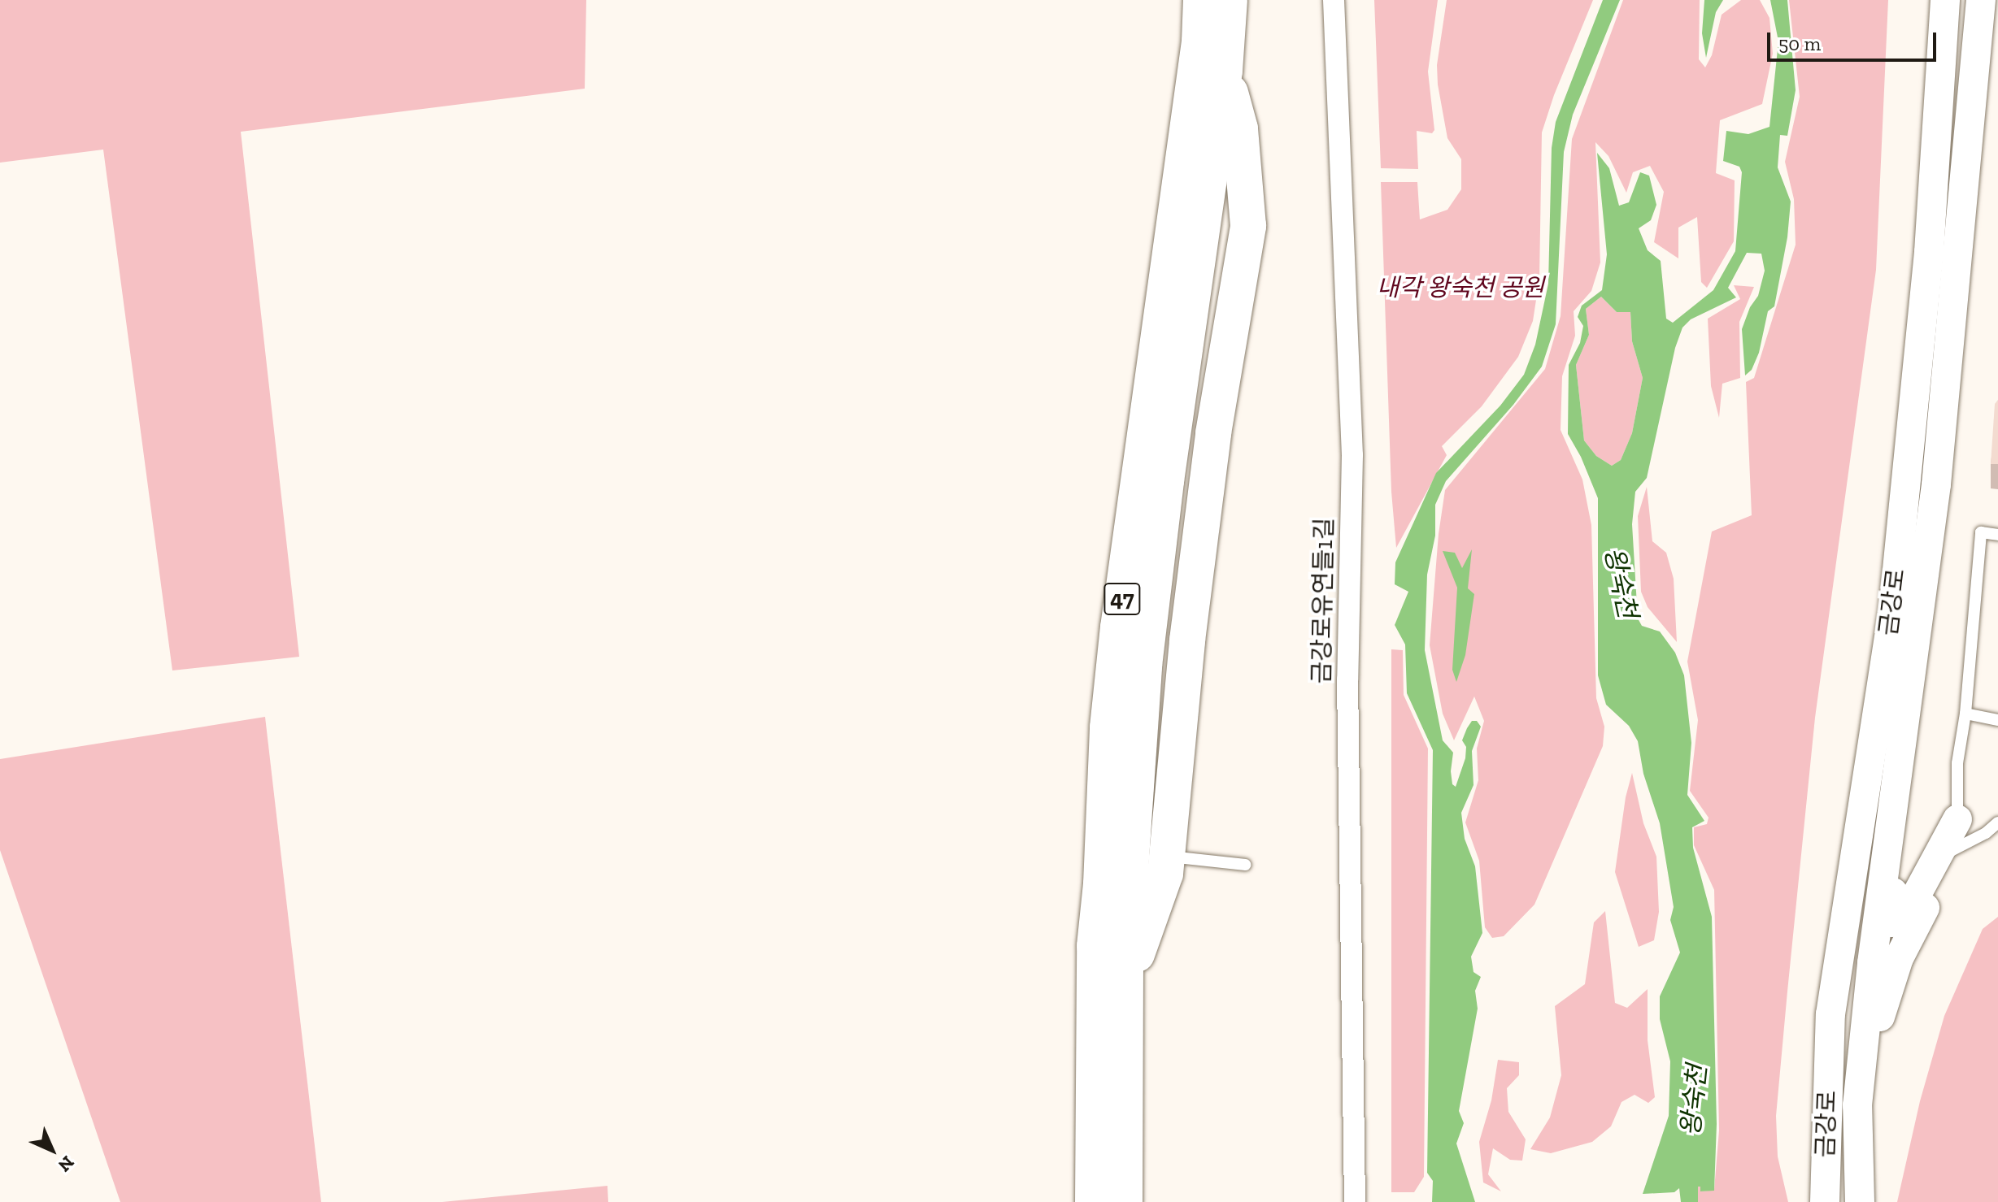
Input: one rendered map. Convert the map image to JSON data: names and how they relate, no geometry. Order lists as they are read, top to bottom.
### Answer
{
  "streets": {
    "highway": ["47"],
    "main road": ["금강로"],
    "street": ["금강로유연들1길"]
  },
  "water": ["왕숙천"],
  "parks": ["내각 왕숙천 공원"],
  "scale_bar": "50 m",
  "north": "bottom right"
}
